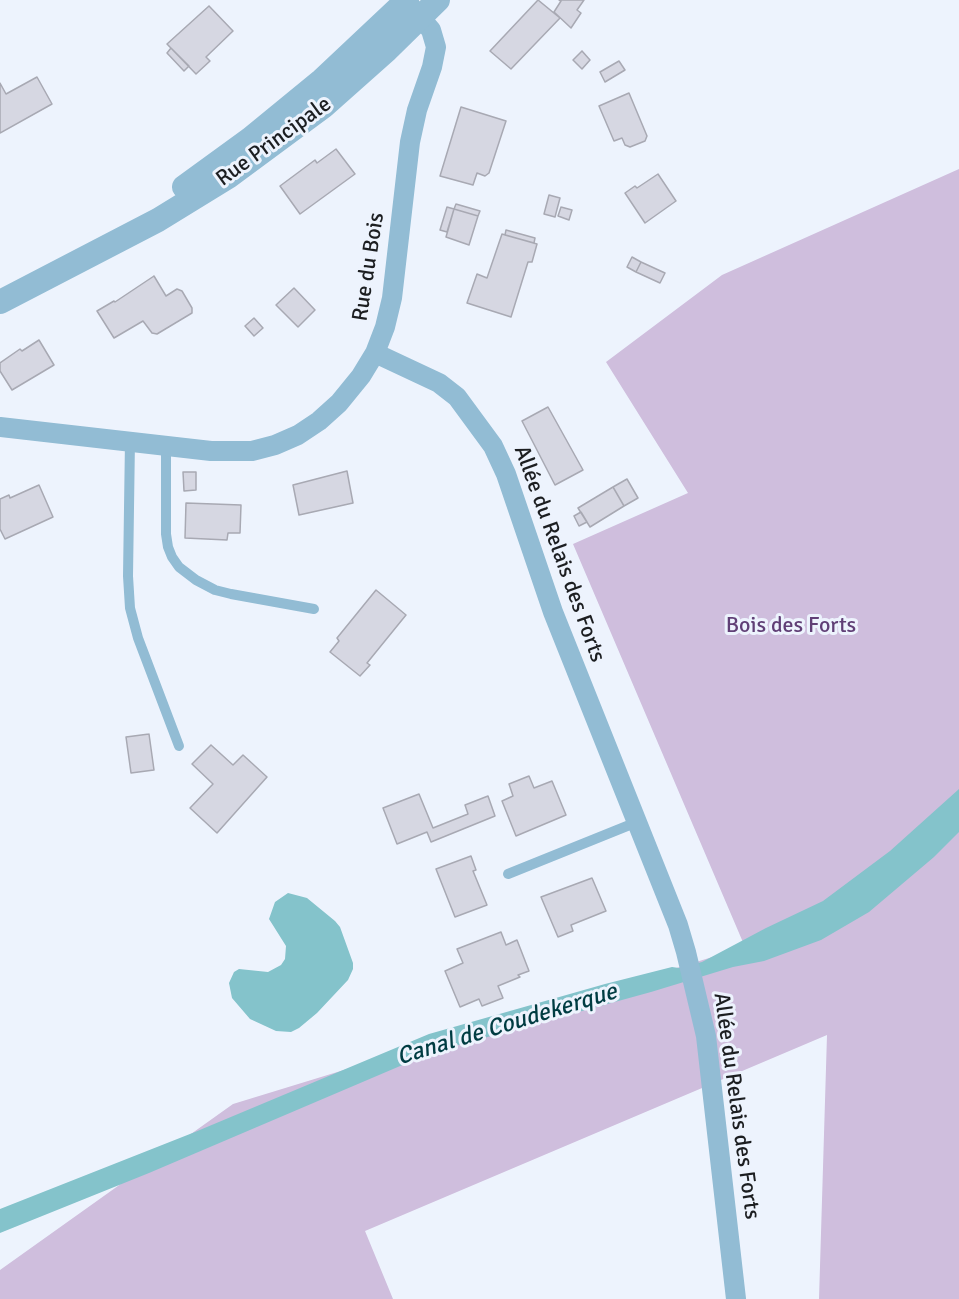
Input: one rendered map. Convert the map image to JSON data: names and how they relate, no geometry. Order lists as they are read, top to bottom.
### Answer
{
  "streets": {
    "street": ["Rue Principale", "Rue du Bois", "Allée du Relais des Forts"]
  },
  "crossings": [
    ["Rue Principale", "Rue du Bois"],
    ["Rue du Bois", "Allée du Relais des Forts"]
  ],
  "water": ["Canal de Coudekerque"],
  "parks": ["Bois des Forts"]
}
